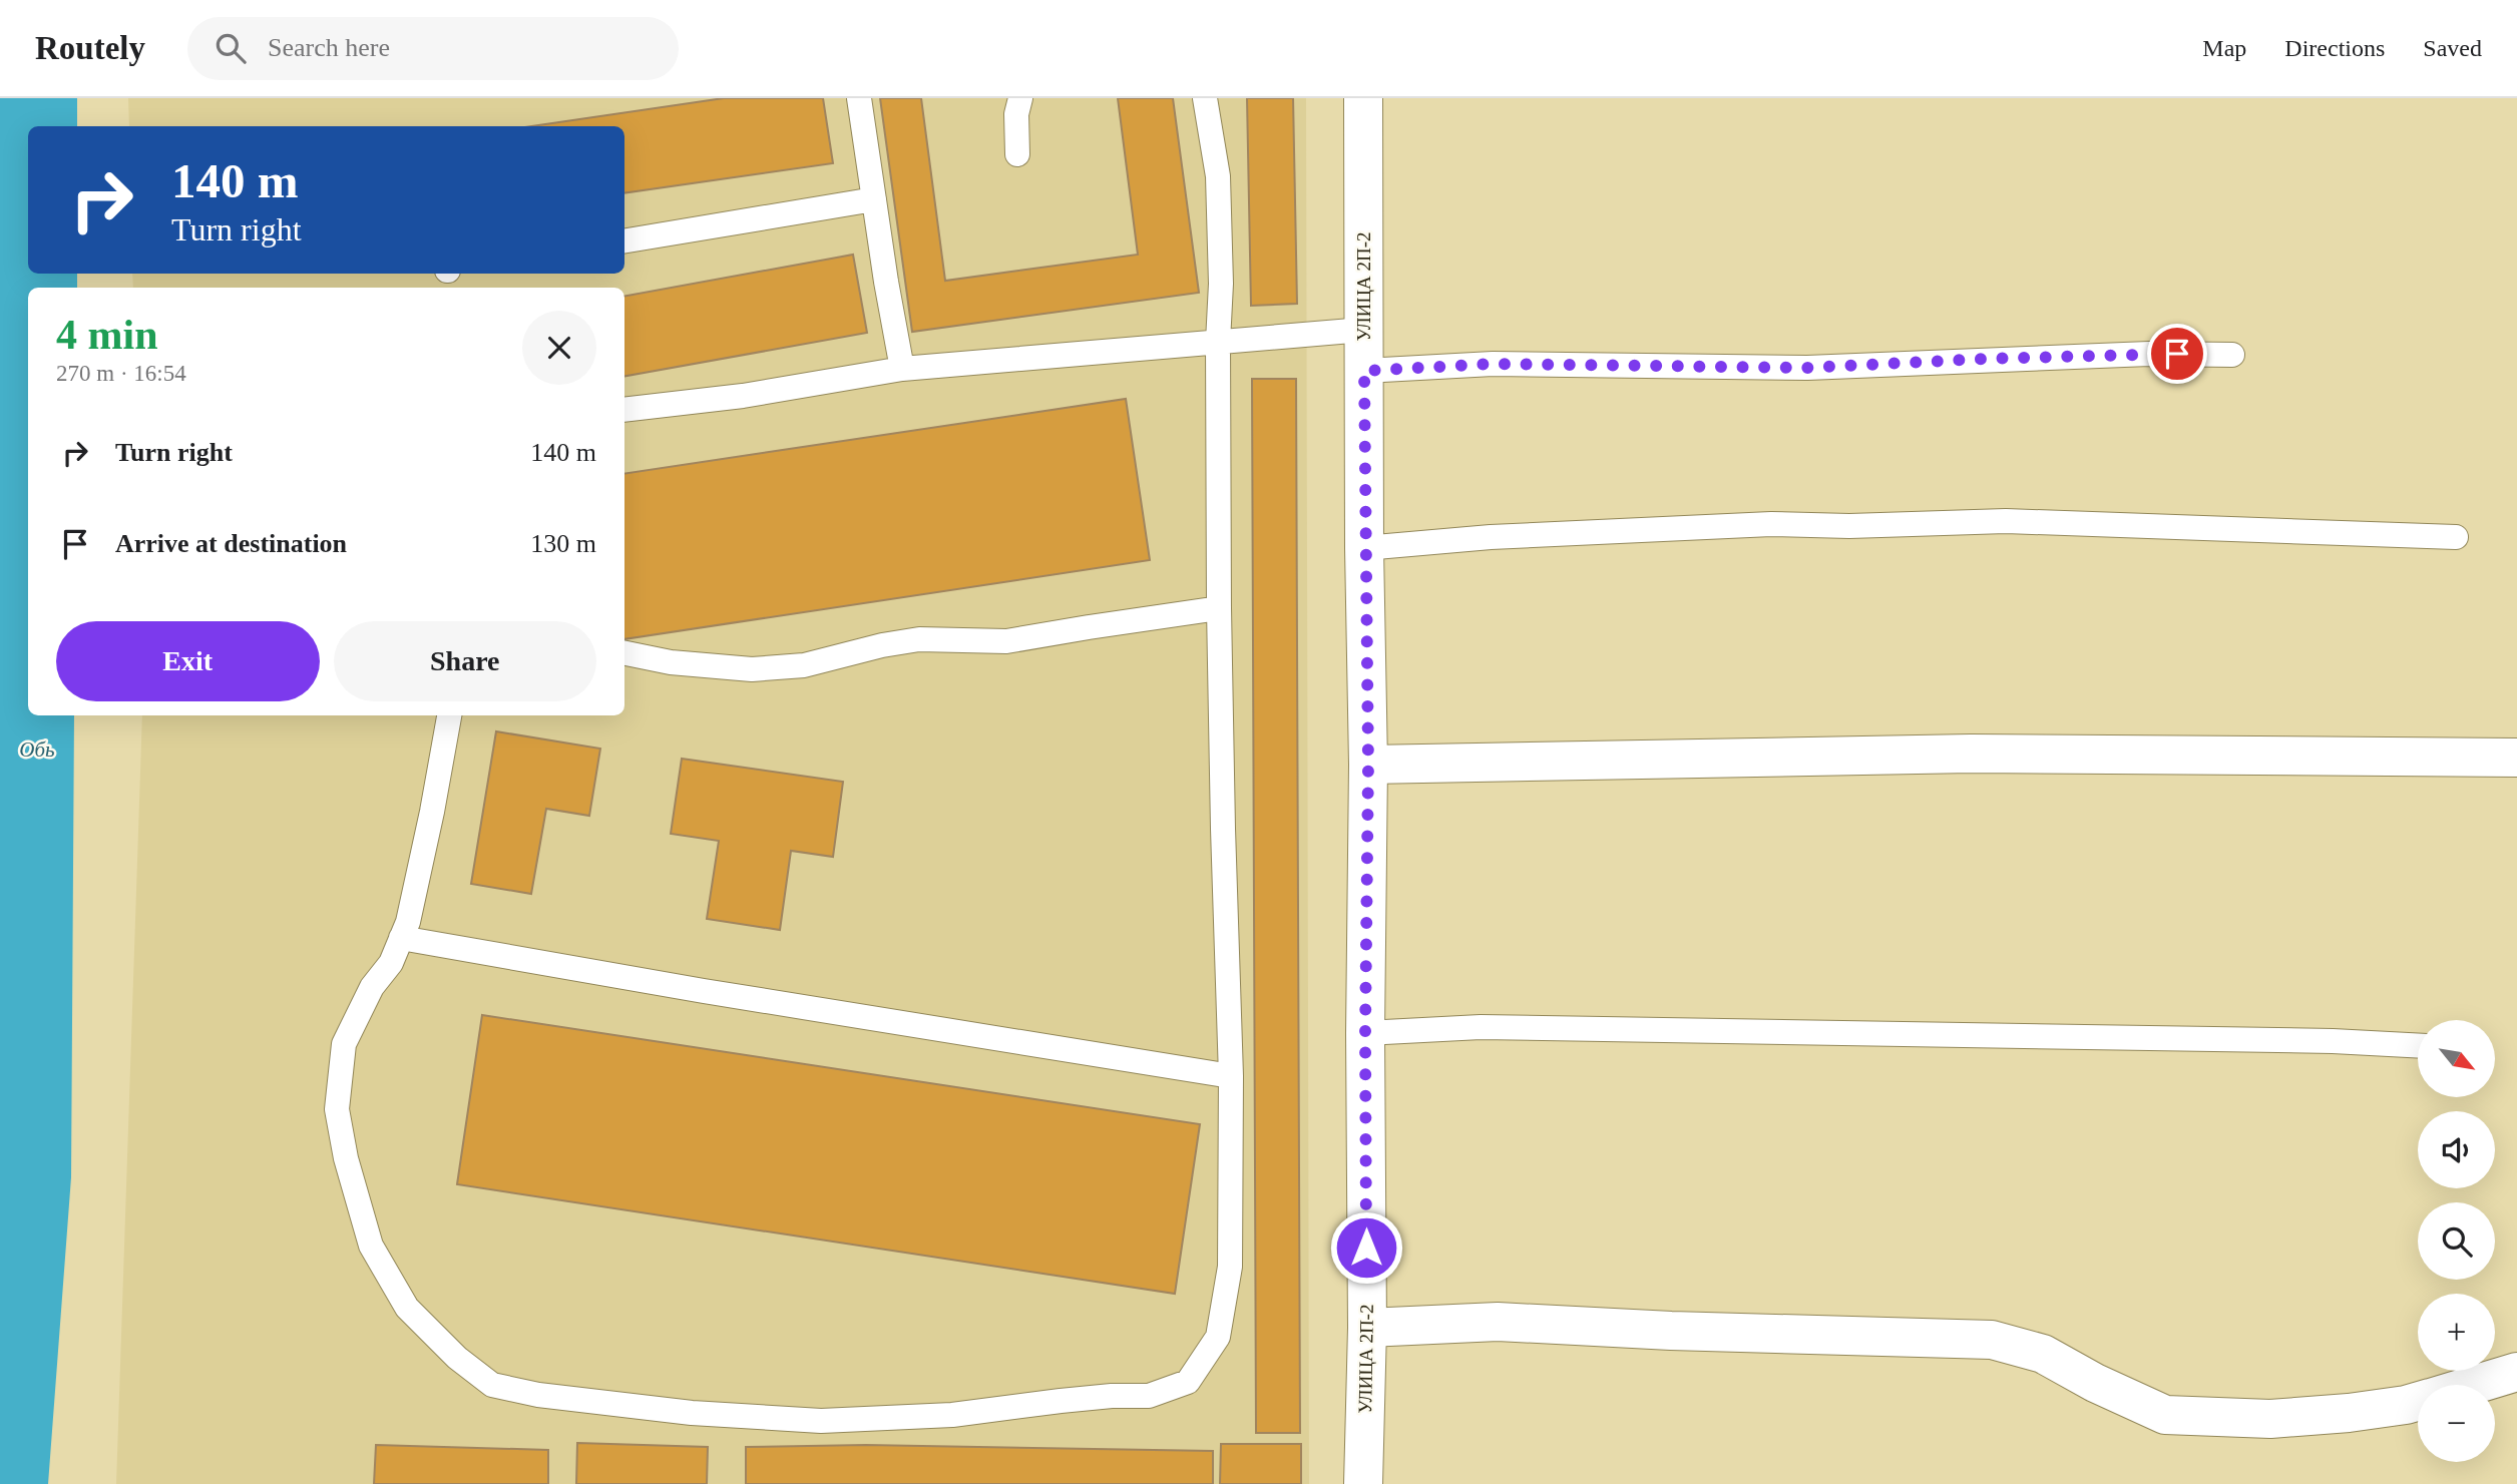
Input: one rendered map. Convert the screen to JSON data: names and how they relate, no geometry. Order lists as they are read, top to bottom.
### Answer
{
  "streets": {
    "street": ["УЛИЦА 2П-2"]
  },
  "water": ["Обь"],
  "north": "bottom right",
  "page": {
    "header": "Routely",
    "search": "Search here",
    "nav": ["Map", "Directions", "Saved"],
    "turn": ["140 m", "Turn right"],
    "heading": ["4 min", "270 m · 16:54"],
    "list": [
      {
        "name": "Turn right",
        "value": "140 m"
      },
      {
        "name": "Arrive at destination",
        "value": "130 m"
      }
    ],
    "buttons": ["Exit", "Share"],
    "map_buttons": ["+", "−"]
  }
}
